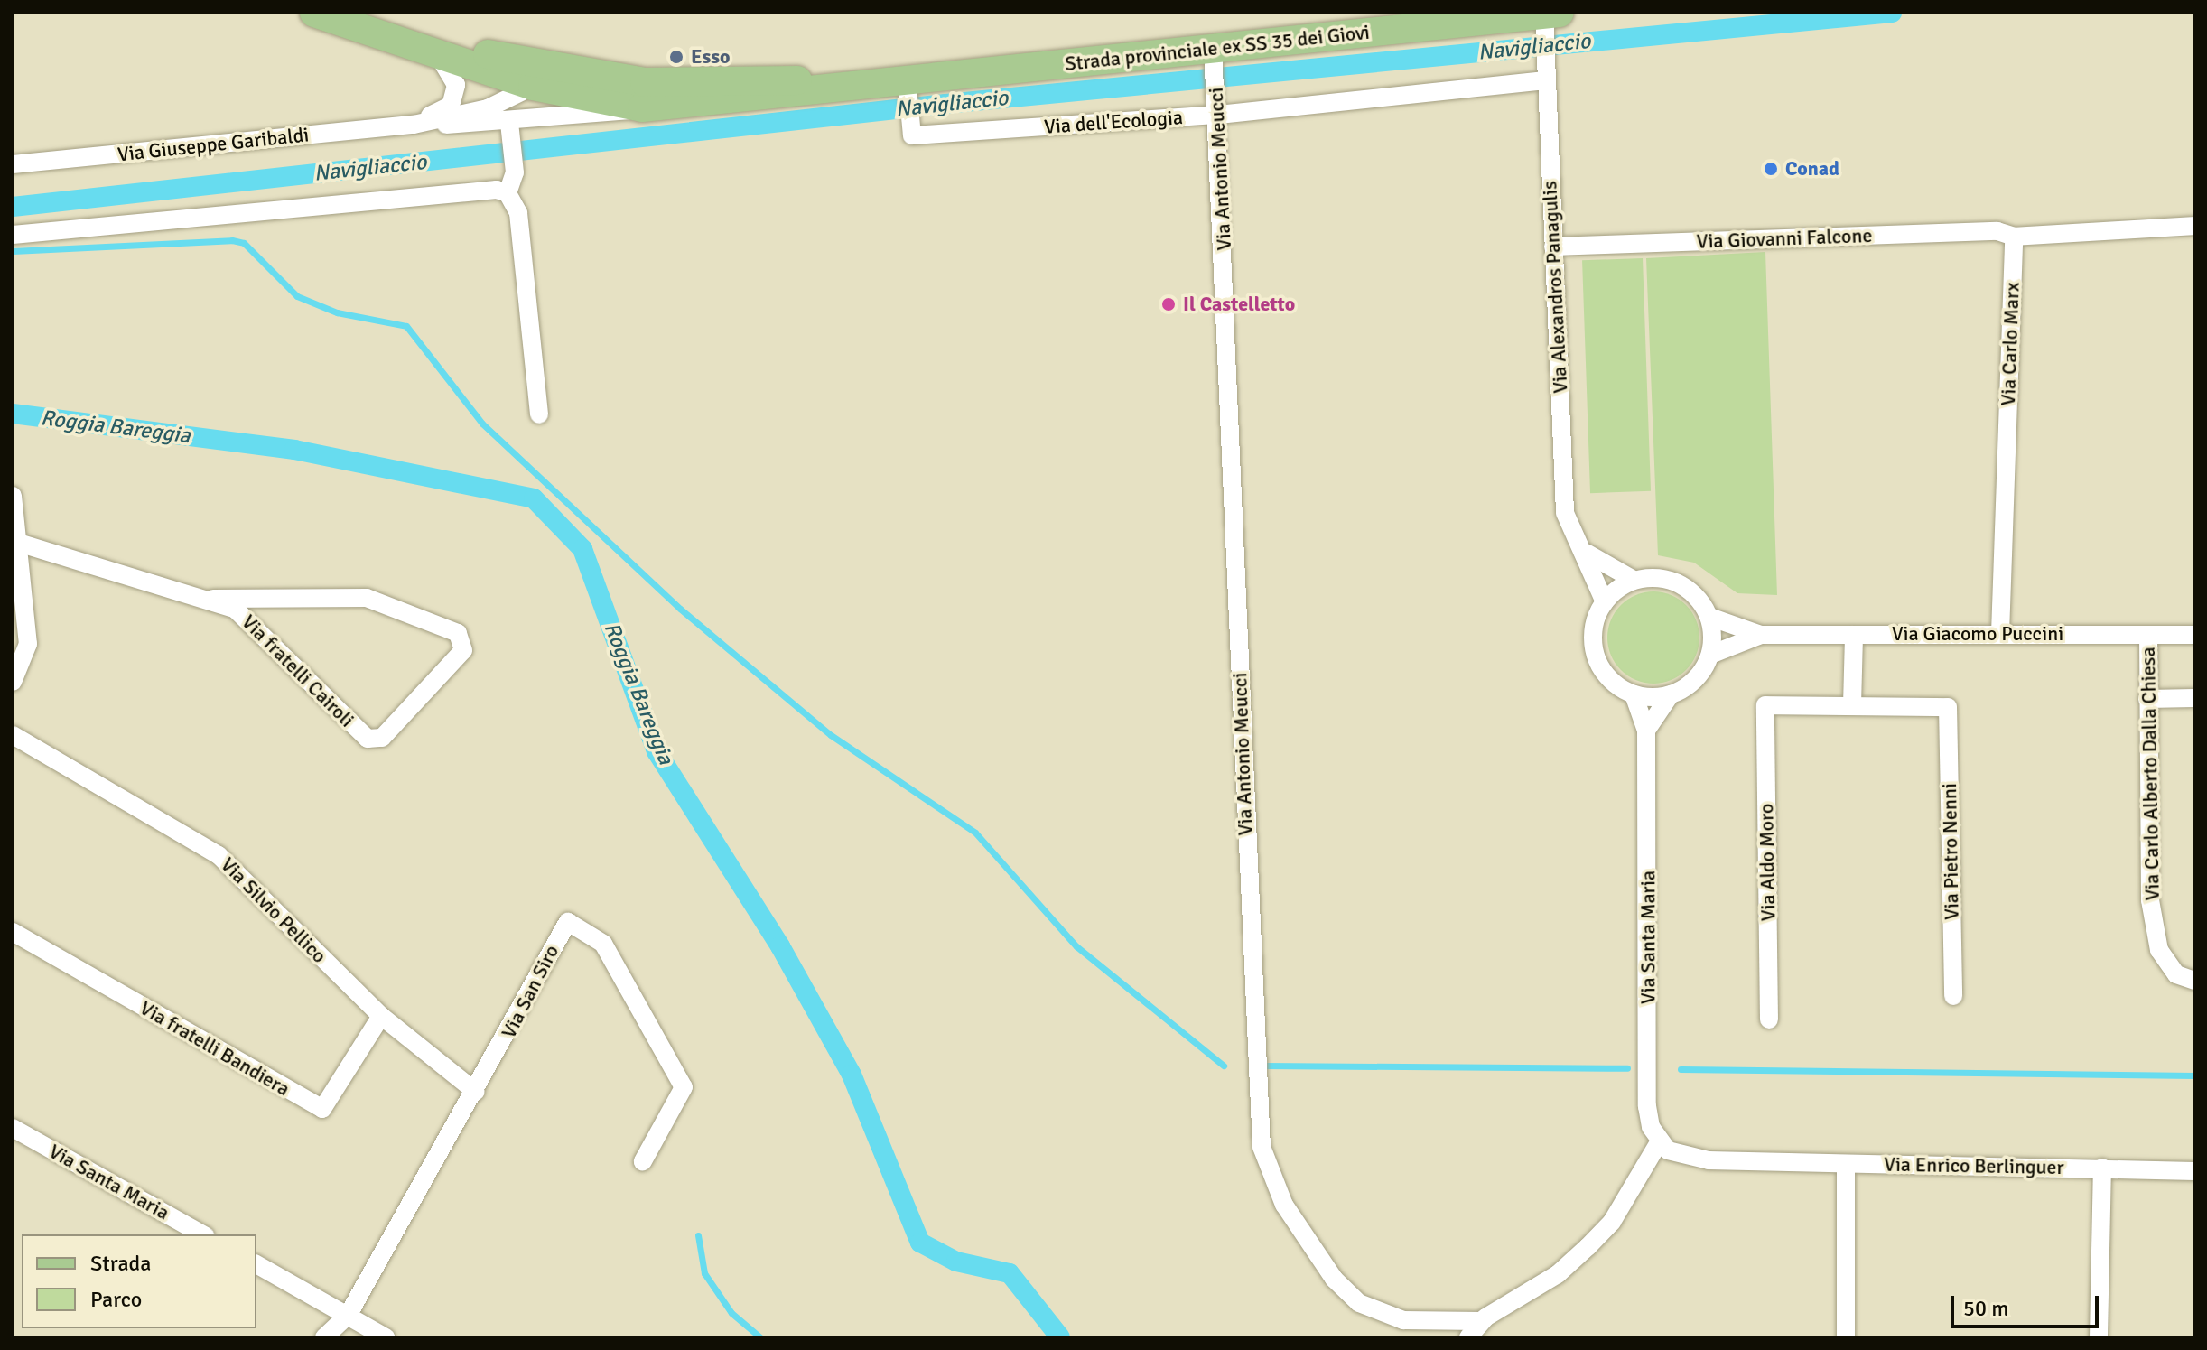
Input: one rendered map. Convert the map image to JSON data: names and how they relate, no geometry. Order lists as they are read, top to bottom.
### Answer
{
  "streets": {
    "main road": ["Strada provinciale ex SS 35 dei Giovi"],
    "street": [
      "Via dell'Ecologia",
      "Via Giuseppe Garibaldi",
      "Via Antonio Meucci",
      "Via Giovanni Falcone",
      "Via Alexandros Panagulis",
      "Via Carlo Marx",
      "Via Giacomo Puccini",
      "Via fratelli Cairoli",
      "Via Carlo Alberto Dalla Chiesa",
      "Via Pietro Nenni",
      "Via Aldo Moro",
      "Via Silvio Pellico",
      "Via Santa Maria",
      "Via San Siro",
      "Via fratelli Bandiera",
      "Via Enrico Berlinguer"
    ]
  },
  "crossings": [
    ["Strada provinciale ex SS 35 dei Giovi", "Via dell'Ecologia"],
    ["Strada provinciale ex SS 35 dei Giovi", "Via Antonio Meucci"],
    ["Strada provinciale ex SS 35 dei Giovi", "Via Alexandros Panagulis"],
    ["Via dell'Ecologia", "Via Antonio Meucci"],
    ["Via dell'Ecologia", "Via Alexandros Panagulis"],
    ["Via Giovanni Falcone", "Via Alexandros Panagulis"],
    ["Via Giovanni Falcone", "Via Carlo Marx"],
    ["Via Alexandros Panagulis", "Via Giacomo Puccini"],
    ["Via Alexandros Panagulis", "Via Santa Maria"],
    ["Via Carlo Marx", "Via Giacomo Puccini"],
    ["Via Giacomo Puccini", "Via Carlo Alberto Dalla Chiesa"],
    ["Via Giacomo Puccini", "Via Santa Maria"],
    ["Via Pietro Nenni", "Via Aldo Moro"],
    ["Via Silvio Pellico", "Via San Siro"],
    ["Via Silvio Pellico", "Via fratelli Bandiera"],
    ["Via Santa Maria", "Via Enrico Berlinguer"]
  ],
  "water": ["Navigliaccio", "Roggia Bareggia"],
  "places": ["Esso", "Conad", "Il Castelletto"],
  "legend": ["Strada", "Parco"],
  "scale_bar": "50 m"
}
